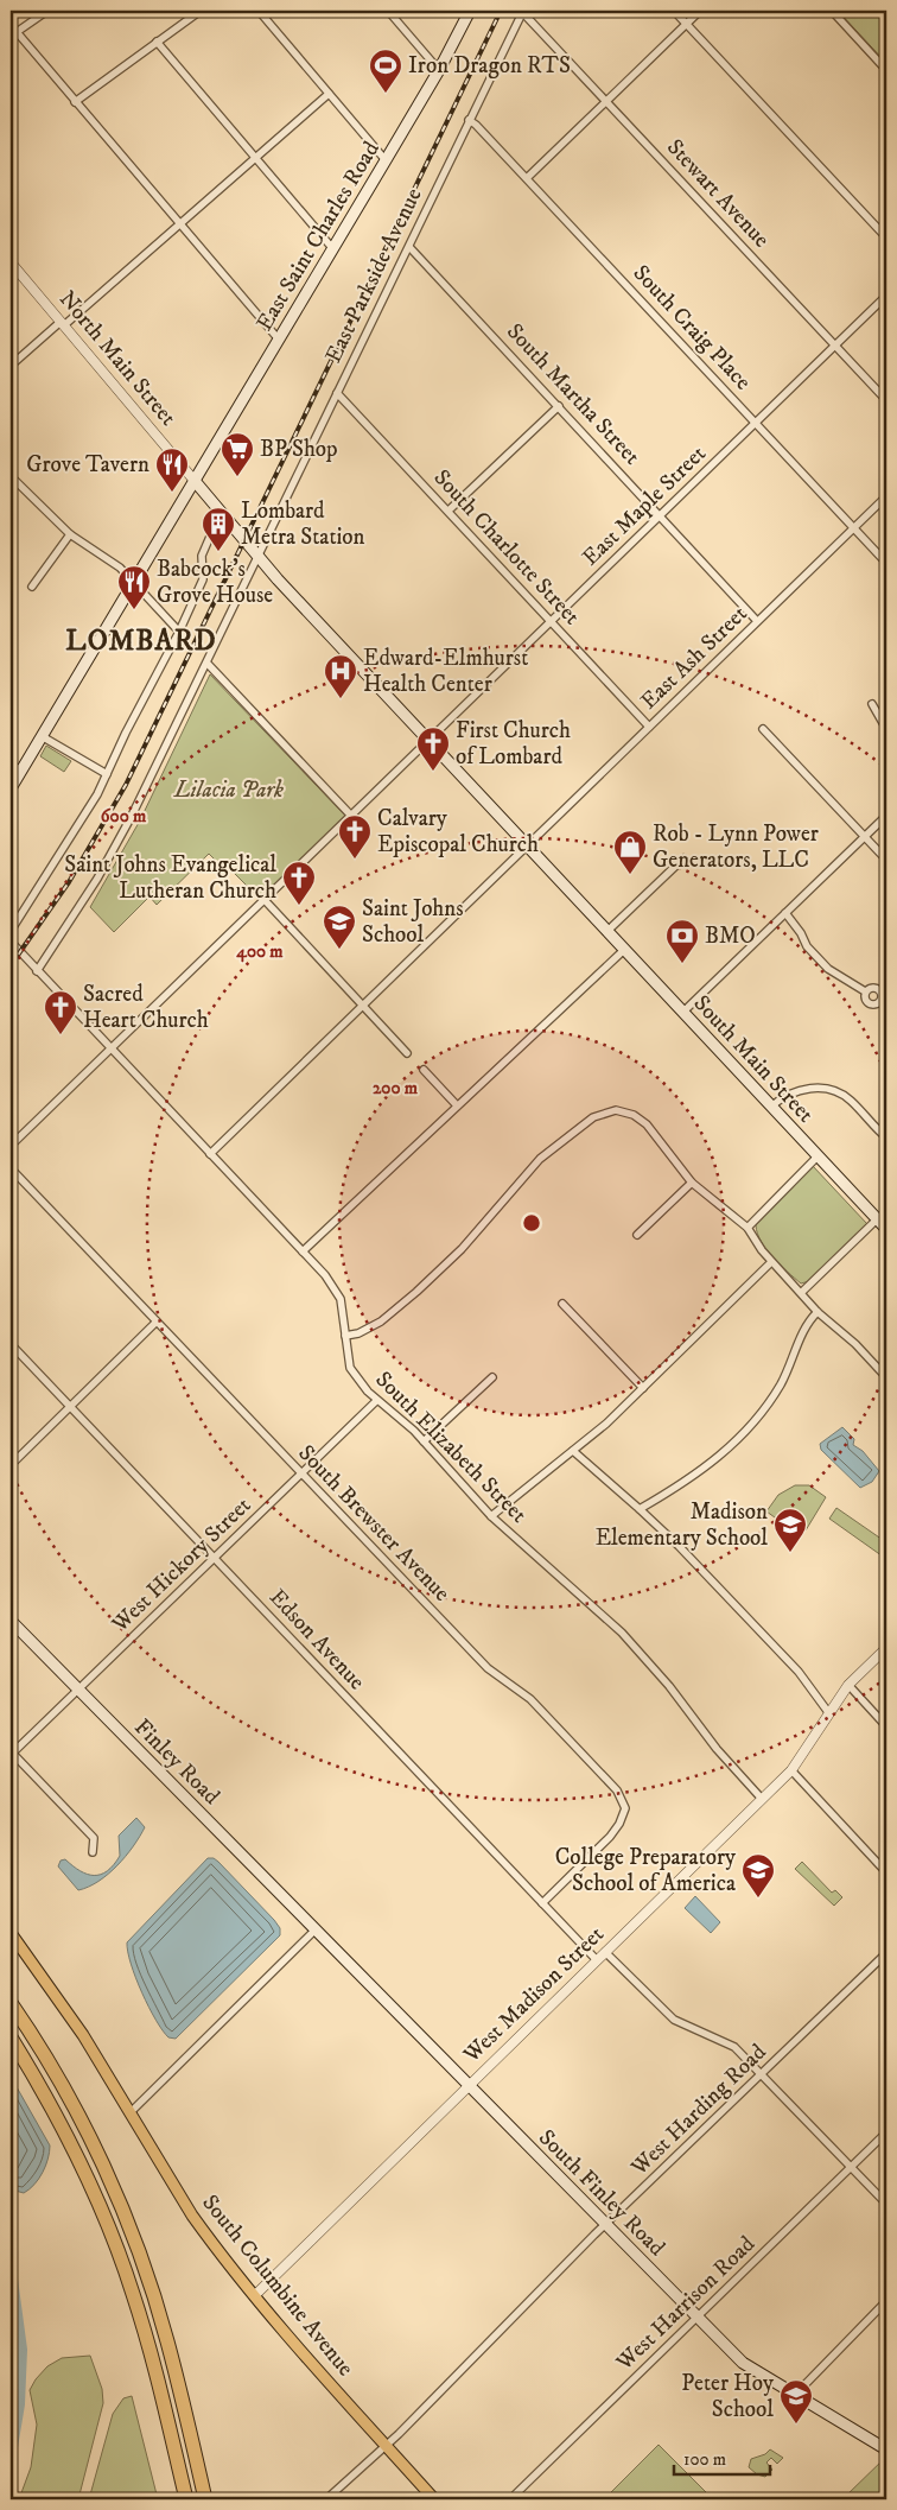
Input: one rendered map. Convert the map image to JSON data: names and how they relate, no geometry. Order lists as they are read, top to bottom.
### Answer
{
  "streets": {
    "main road": [
      "East Saint Charles Road",
      "South Main Street",
      "Finley Road",
      "South Finley Road",
      "South Columbine Avenue"
    ],
    "street": [
      "Stewart Avenue",
      "East Parkside Avenue",
      "South Craig Place",
      "North Main Street",
      "South Martha Street",
      "East Maple Street",
      "South Charlotte Street",
      "East Ash Street",
      "South Elizabeth Street",
      "South Brewster Avenue",
      "West Hickory Street",
      "Edson Avenue",
      "West Madison Street",
      "West Harding Road",
      "West Harrison Road"
    ]
  },
  "crossings": [
    ["Stewart Avenue", "East Parkside Avenue"],
    ["Stewart Avenue", "East Maple Street"],
    ["East Saint Charles Road", "North Main Street"],
    ["East Saint Charles Road", "South Main Street"],
    ["East Parkside Avenue", "South Craig Place"],
    ["East Parkside Avenue", "South Martha Street"],
    ["East Parkside Avenue", "South Charlotte Street"],
    ["East Parkside Avenue", "South Main Street"],
    ["East Parkside Avenue", "South Elizabeth Street"],
    ["South Craig Place", "East Maple Street"],
    ["South Craig Place", "East Ash Street"],
    ["North Main Street", "South Main Street"],
    ["South Martha Street", "East Maple Street"],
    ["South Martha Street", "East Ash Street"],
    ["East Maple Street", "South Charlotte Street"],
    ["East Maple Street", "South Main Street"],
    ["East Maple Street", "South Elizabeth Street"],
    ["South Charlotte Street", "East Ash Street"],
    ["East Ash Street", "South Main Street"],
    ["East Ash Street", "South Elizabeth Street"],
    ["South Elizabeth Street", "West Hickory Street"],
    ["South Elizabeth Street", "West Madison Street"],
    ["South Brewster Avenue", "West Hickory Street"],
    ["South Brewster Avenue", "Edson Avenue"],
    ["West Hickory Street", "Edson Avenue"],
    ["West Hickory Street", "Finley Road"],
    ["Edson Avenue", "West Madison Street"],
    ["Finley Road", "South Finley Road"],
    ["West Madison Street", "South Finley Road"],
    ["West Madison Street", "South Columbine Avenue"],
    ["West Harding Road", "South Finley Road"],
    ["West Harding Road", "South Columbine Avenue"],
    ["South Finley Road", "West Harrison Road"]
  ],
  "districts": ["LOMBARD"],
  "parks": ["Lilacia Park"],
  "places": {
    "sports": ["Iron Dragon RTS"],
    "supermarket": ["BP Shop"],
    "restaurant": ["Grove Tavern", "Babcock's Grove House"],
    "building": ["Lombard Metra Station"],
    "hospital": ["Edward-Elmhurst Health Center"],
    "church": [
      "First Church of Lombard",
      "Calvary Episcopal Church",
      "Saint Johns Evangelical Lutheran Church",
      "Sacred Heart Church"
    ],
    "shop": ["Rob - Lynn Power Generators, LLC"],
    "school or university": [
      "Saint Johns School",
      "Madison Elementary School",
      "College Preparatory School of America",
      "Peter Hoy School"
    ],
    "bank": ["BMO"]
  },
  "scale_bar": "100 m",
  "rings": ["600 m", "400 m", "200 m"]
}
